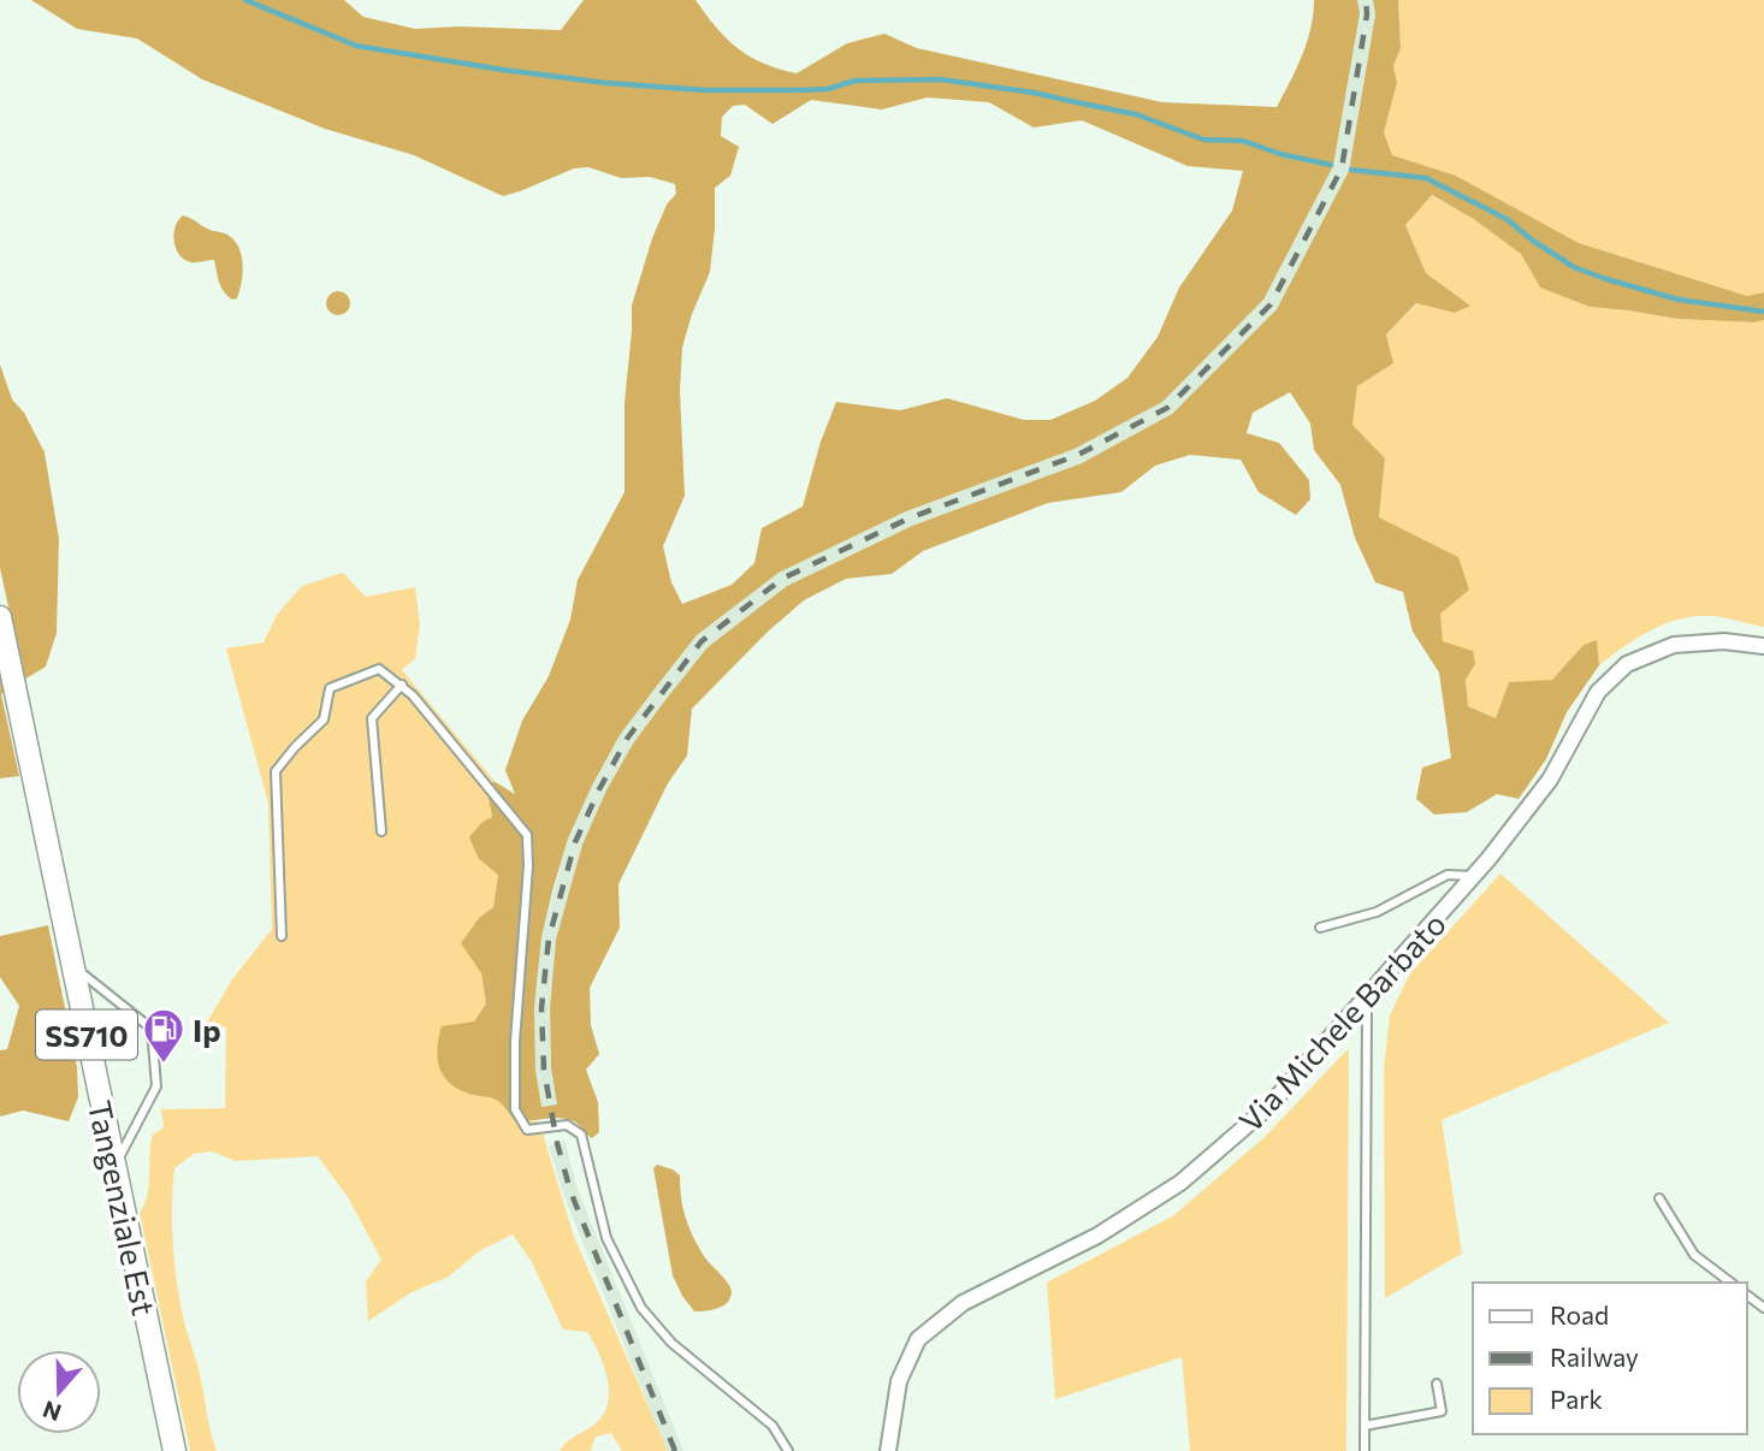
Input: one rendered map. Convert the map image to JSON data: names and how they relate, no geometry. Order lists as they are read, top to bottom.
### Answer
{
  "streets": {
    "main road": ["SS710", "Tangenziale Est"],
    "street": ["Via Michele Barbato"]
  },
  "places": {
    "fuel station": ["Ip"]
  },
  "legend": ["Road", "Railway", "Park"],
  "north": "bottom"
}
